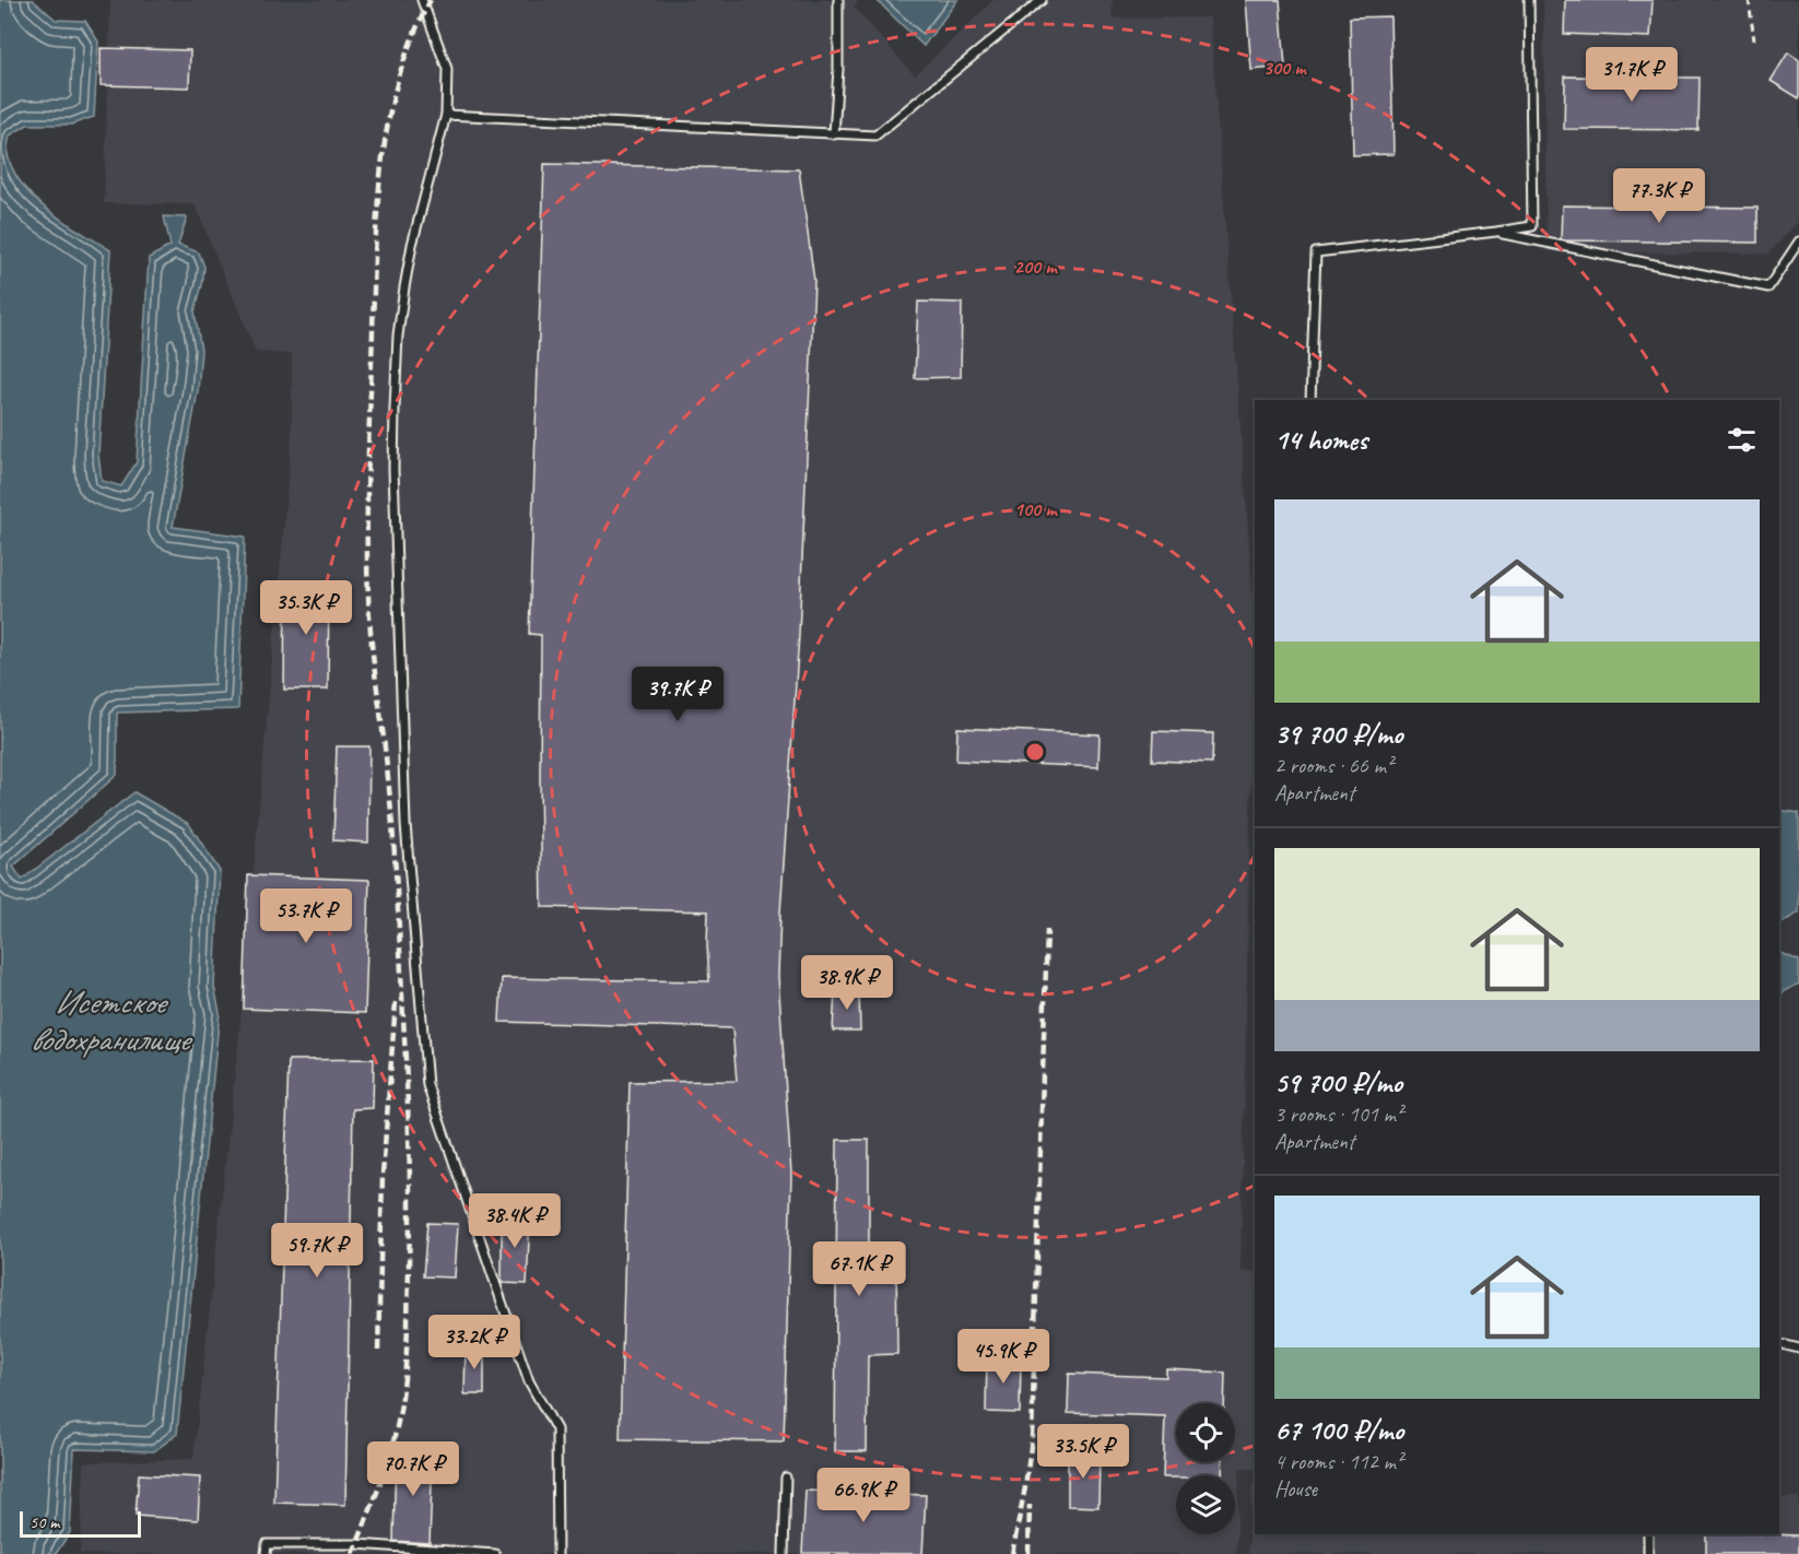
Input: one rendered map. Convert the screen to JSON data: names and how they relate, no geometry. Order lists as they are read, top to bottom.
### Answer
{
  "water": ["Исетское водохранилище"],
  "scale_bar": "50 m",
  "page": {
    "price": [
      "31.7K ₽",
      "77.3K ₽",
      "35.3K ₽",
      "39.7K ₽",
      "53.7K ₽",
      "38.9K ₽",
      "38.4K ₽",
      "59.7K ₽",
      "67.1K ₽",
      "33.2K ₽",
      "45.9K ₽",
      "33.5K ₽",
      "70.7K ₽",
      "66.9K ₽"
    ],
    "heading": "14 homes",
    "list": [
      {
        "name": "39 700 ₽/mo",
        "note": "2 rooms · 66 m² · Apartment"
      },
      {
        "name": "59 700 ₽/mo",
        "note": "3 rooms · 101 m² · Apartment"
      },
      {
        "name": "67 100 ₽/mo",
        "note": "4 rooms · 112 m² · House"
      }
    ],
    "scale": "50 m"
  },
  "rings": ["300 m", "200 m", "100 m"]
}
